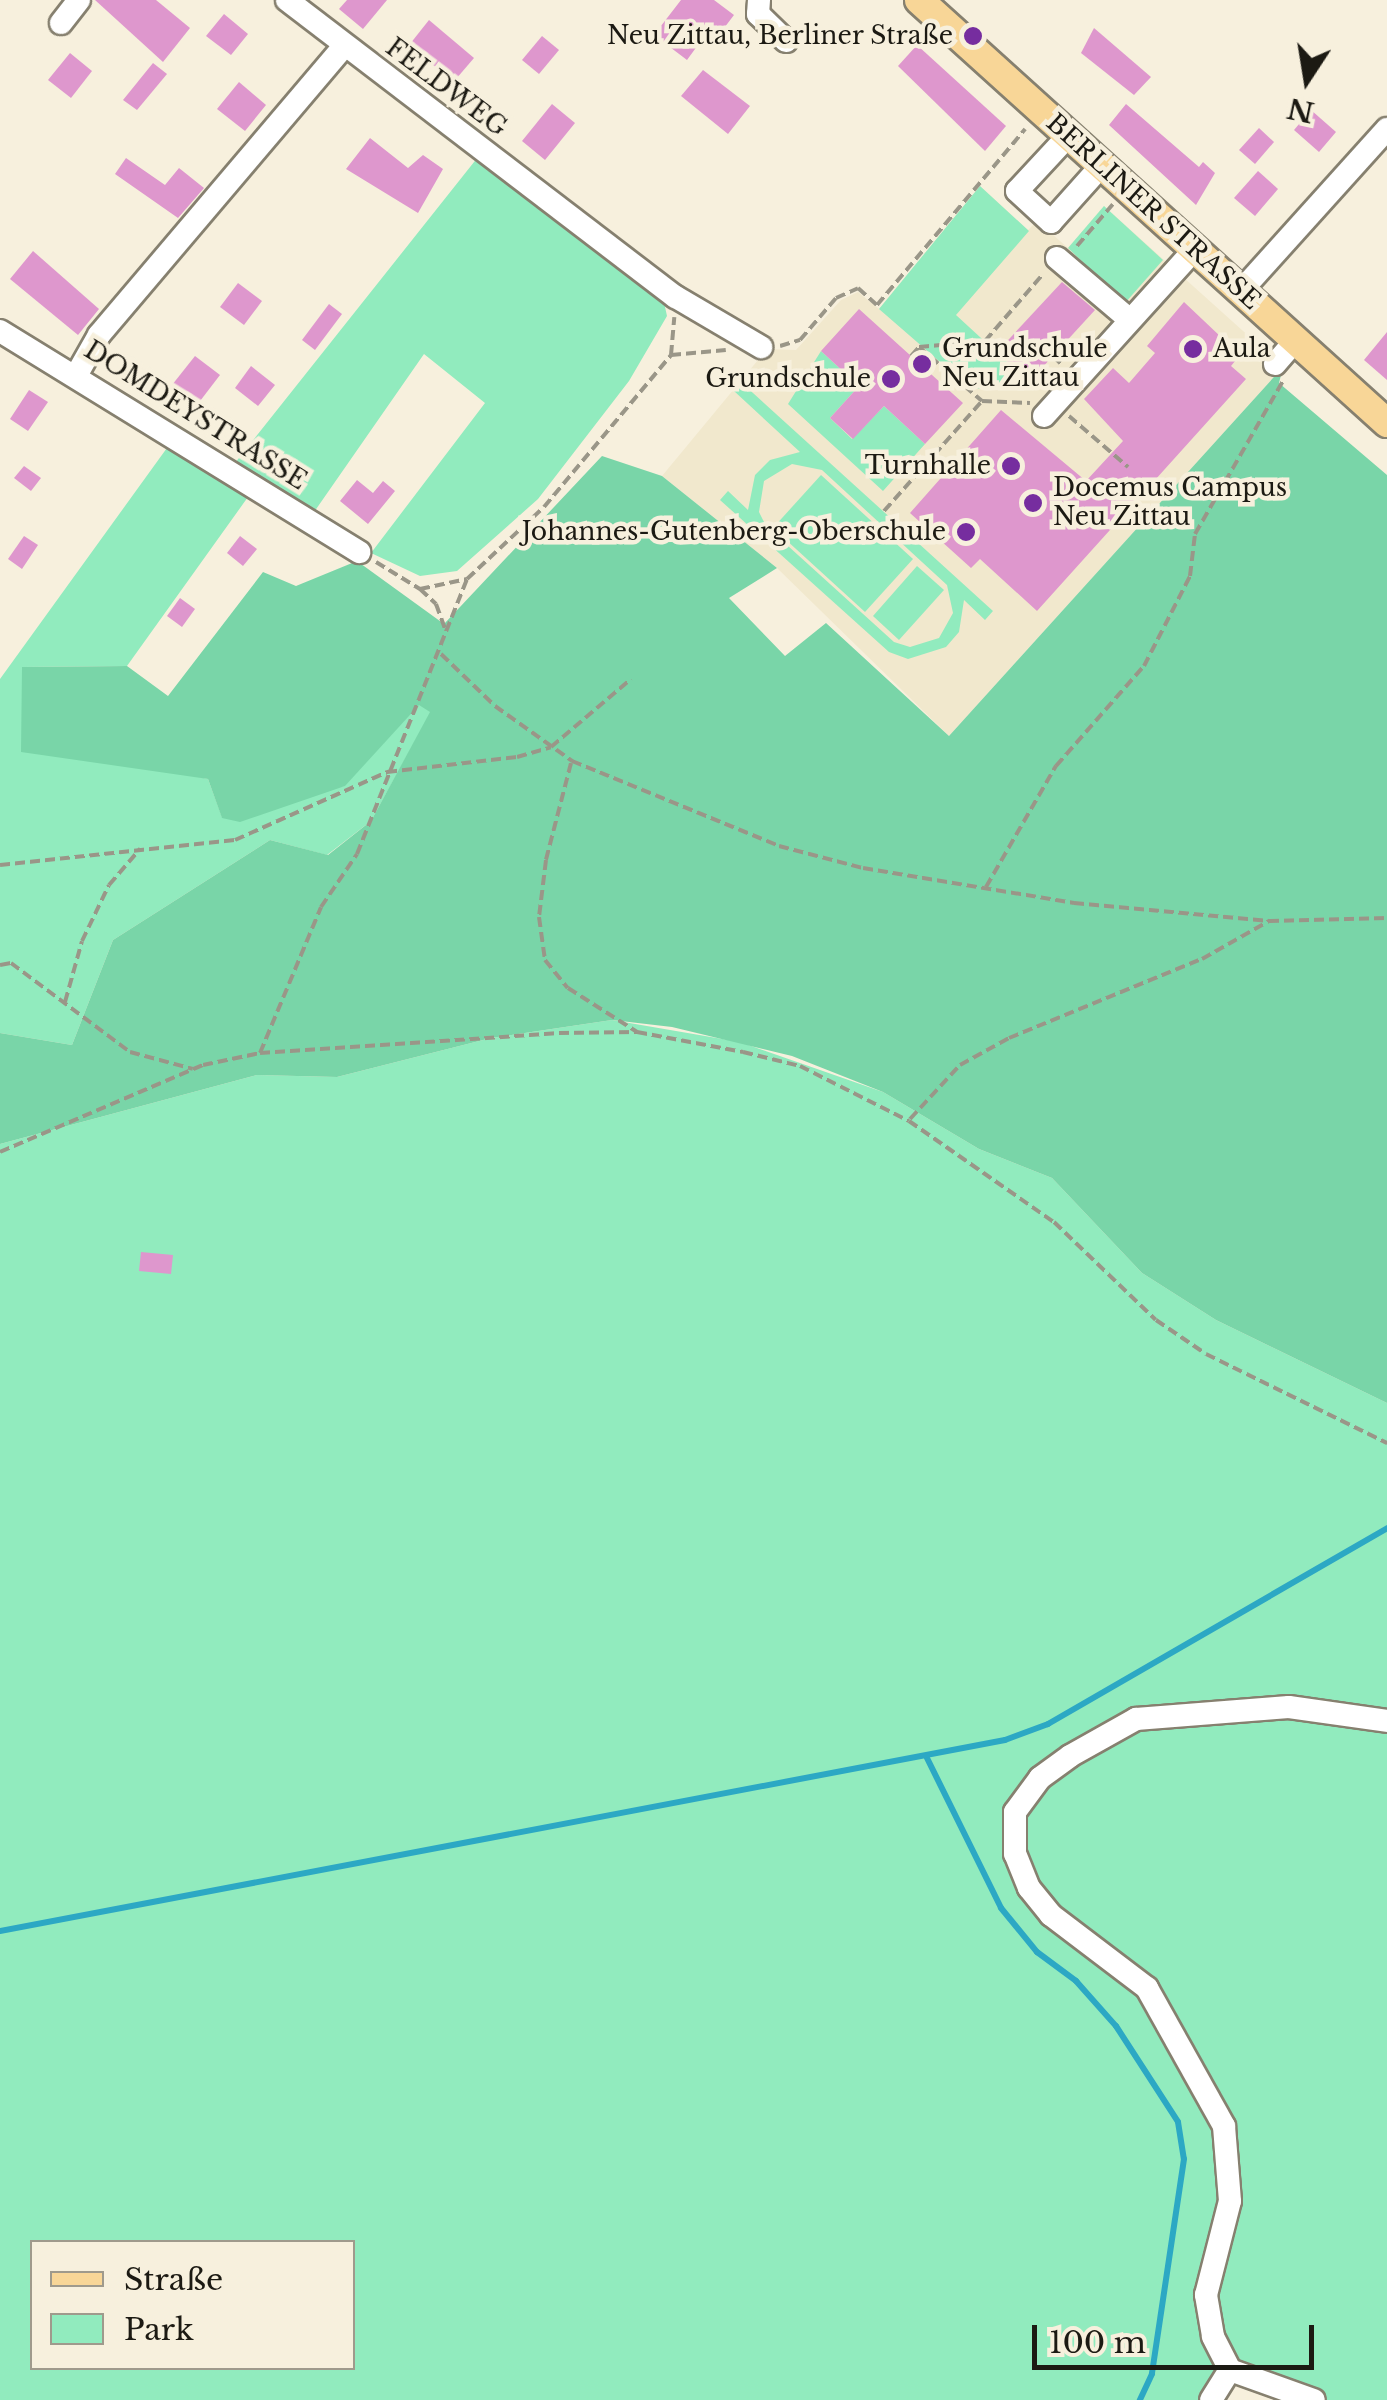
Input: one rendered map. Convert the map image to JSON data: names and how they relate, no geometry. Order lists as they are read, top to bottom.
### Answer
{
  "streets": {
    "main road": ["BERLINER STRASSE"],
    "street": ["FELDWEG", "DOMDEYSTRASSE"]
  },
  "places": [
    "Neu Zittau, Berliner Straße",
    "Aula",
    "Grundschule Neu Zittau",
    "Grundschule",
    "Turnhalle",
    "Docemus Campus Neu Zittau",
    "Johannes-Gutenberg-Oberschule"
  ],
  "legend": ["Straße", "Park"],
  "scale_bar": "100 m",
  "north": "bottom"
}
